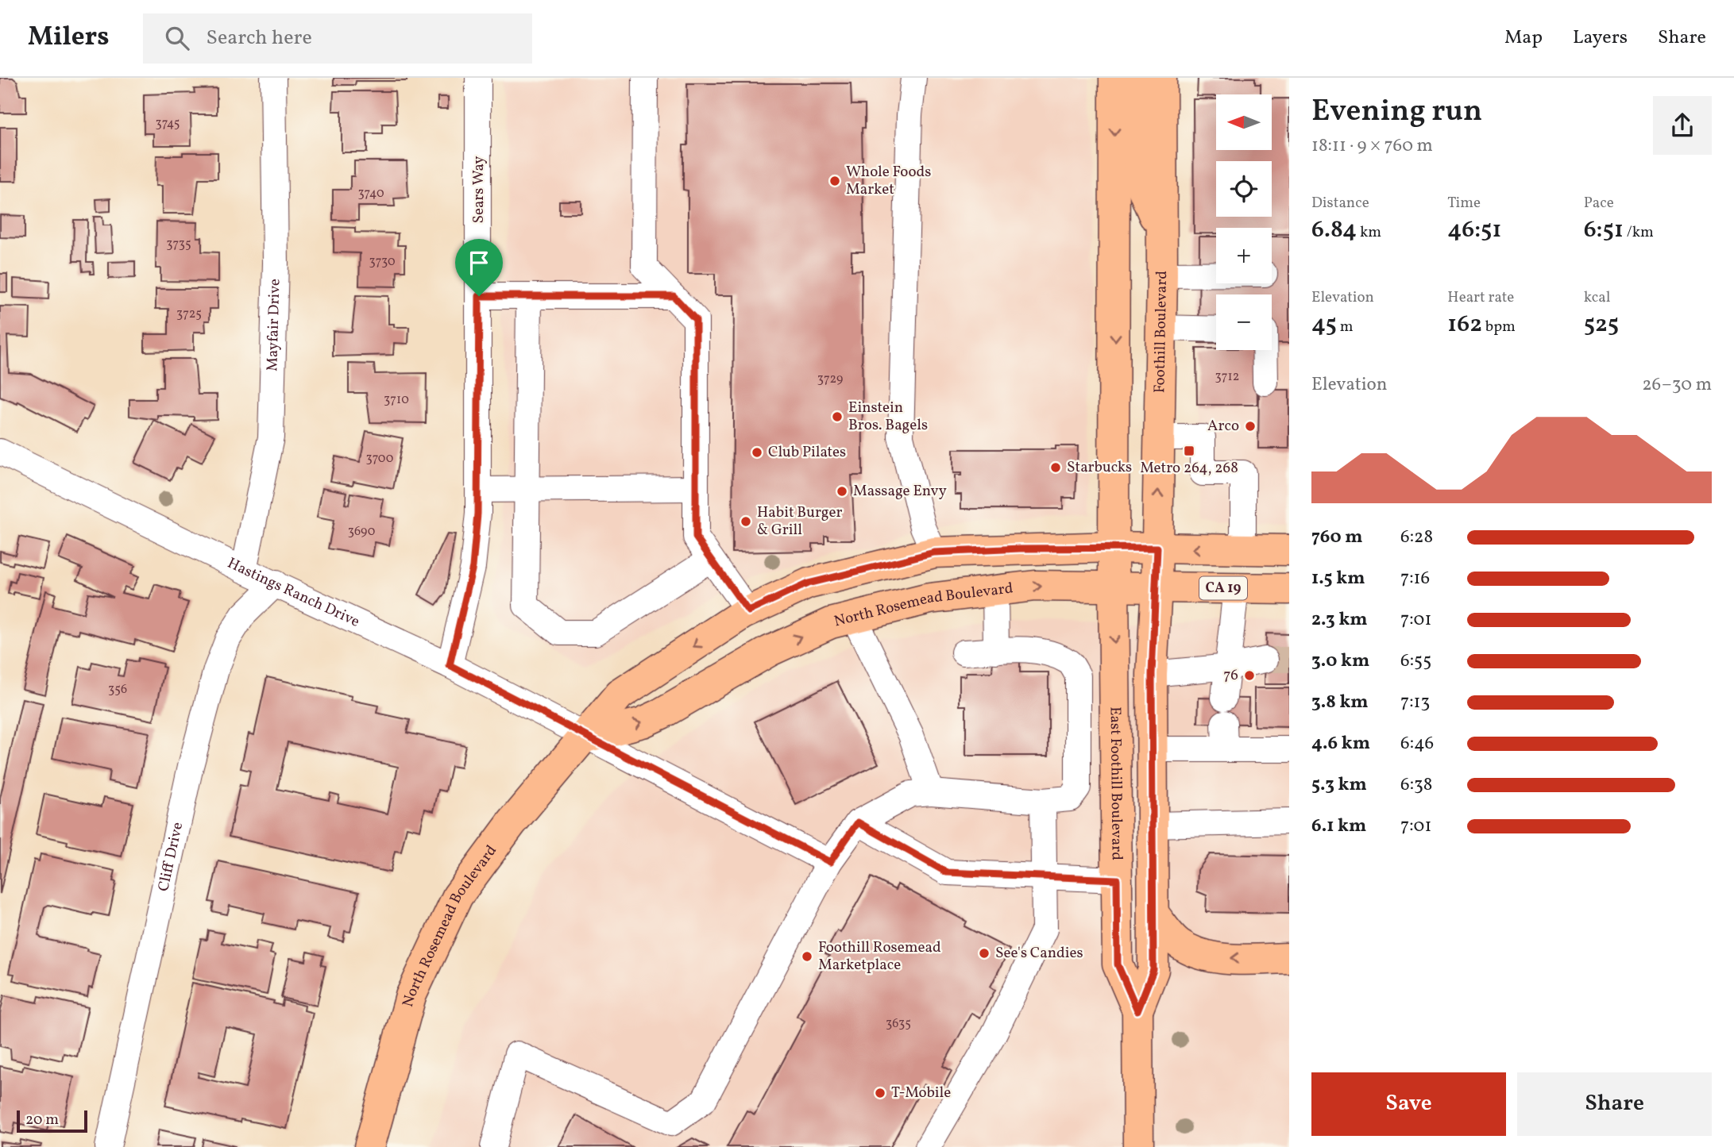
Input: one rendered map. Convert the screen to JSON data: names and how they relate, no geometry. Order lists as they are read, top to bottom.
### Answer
{
  "streets": {
    "main road": [
      "Foothill Boulevard",
      "CA 19",
      "North Rosemead Boulevard",
      "East Foothill Boulevard"
    ],
    "street": [
      "Sears Way",
      "Mayfair Drive",
      "Hastings Ranch Drive",
      "Cliff Drive"
    ]
  },
  "crossings": [
    ["Sears Way", "Hastings Ranch Drive"],
    ["Mayfair Drive", "Hastings Ranch Drive"],
    ["Foothill Boulevard", "North Rosemead Boulevard"],
    ["Foothill Boulevard", "East Foothill Boulevard"],
    ["Hastings Ranch Drive", "North Rosemead Boulevard"],
    ["Hastings Ranch Drive", "Cliff Drive"],
    ["North Rosemead Boulevard", "East Foothill Boulevard"]
  ],
  "places": {
    "other": [
      "Whole Foods Market",
      "Einstein Bros. Bagels",
      "Arco",
      "Club Pilates",
      "Starbucks",
      "Massage Envy",
      "Habit Burger & Grill",
      "76",
      "See's Candies",
      "Foothill Rosemead Marketplace",
      "T-Mobile"
    ],
    "transit": ["Metro 264, 268"]
  },
  "house_numbers": [
    "3745",
    "3740",
    "3735",
    "3730",
    "3725",
    "3712",
    "3729",
    "3710",
    "3700",
    "3690",
    "356",
    "3635"
  ],
  "scale_bar": "20 m",
  "north": "left",
  "page": {
    "header": "Milers",
    "search": "Search here",
    "nav": ["Map", "Layers", "Share"],
    "heading": ["Evening run", "18:11 · 9 × 760 m"],
    "map_buttons": ["+", "−"],
    "stats": [
      ["Distance", "6.84 km"],
      ["Time", "46:51"],
      ["Pace", "6:51 /km"],
      ["Elevation", "45 m"],
      ["Heart rate", "162 bpm"],
      ["kcal", "525"]
    ],
    "chart": ["Elevation", "26–30 m"],
    "list": [
      {
        "name": "760 m",
        "note": "6:28"
      },
      {
        "name": "1.5 km",
        "note": "7:16"
      },
      {
        "name": "2.3 km",
        "note": "7:01"
      },
      {
        "name": "3.0 km",
        "note": "6:55"
      },
      {
        "name": "3.8 km",
        "note": "7:13"
      },
      {
        "name": "4.6 km",
        "note": "6:46"
      },
      {
        "name": "5.3 km",
        "note": "6:38"
      },
      {
        "name": "6.1 km",
        "note": "7:01"
      }
    ],
    "buttons": ["Save", "Share"],
    "scale": "20 m"
  }
}
